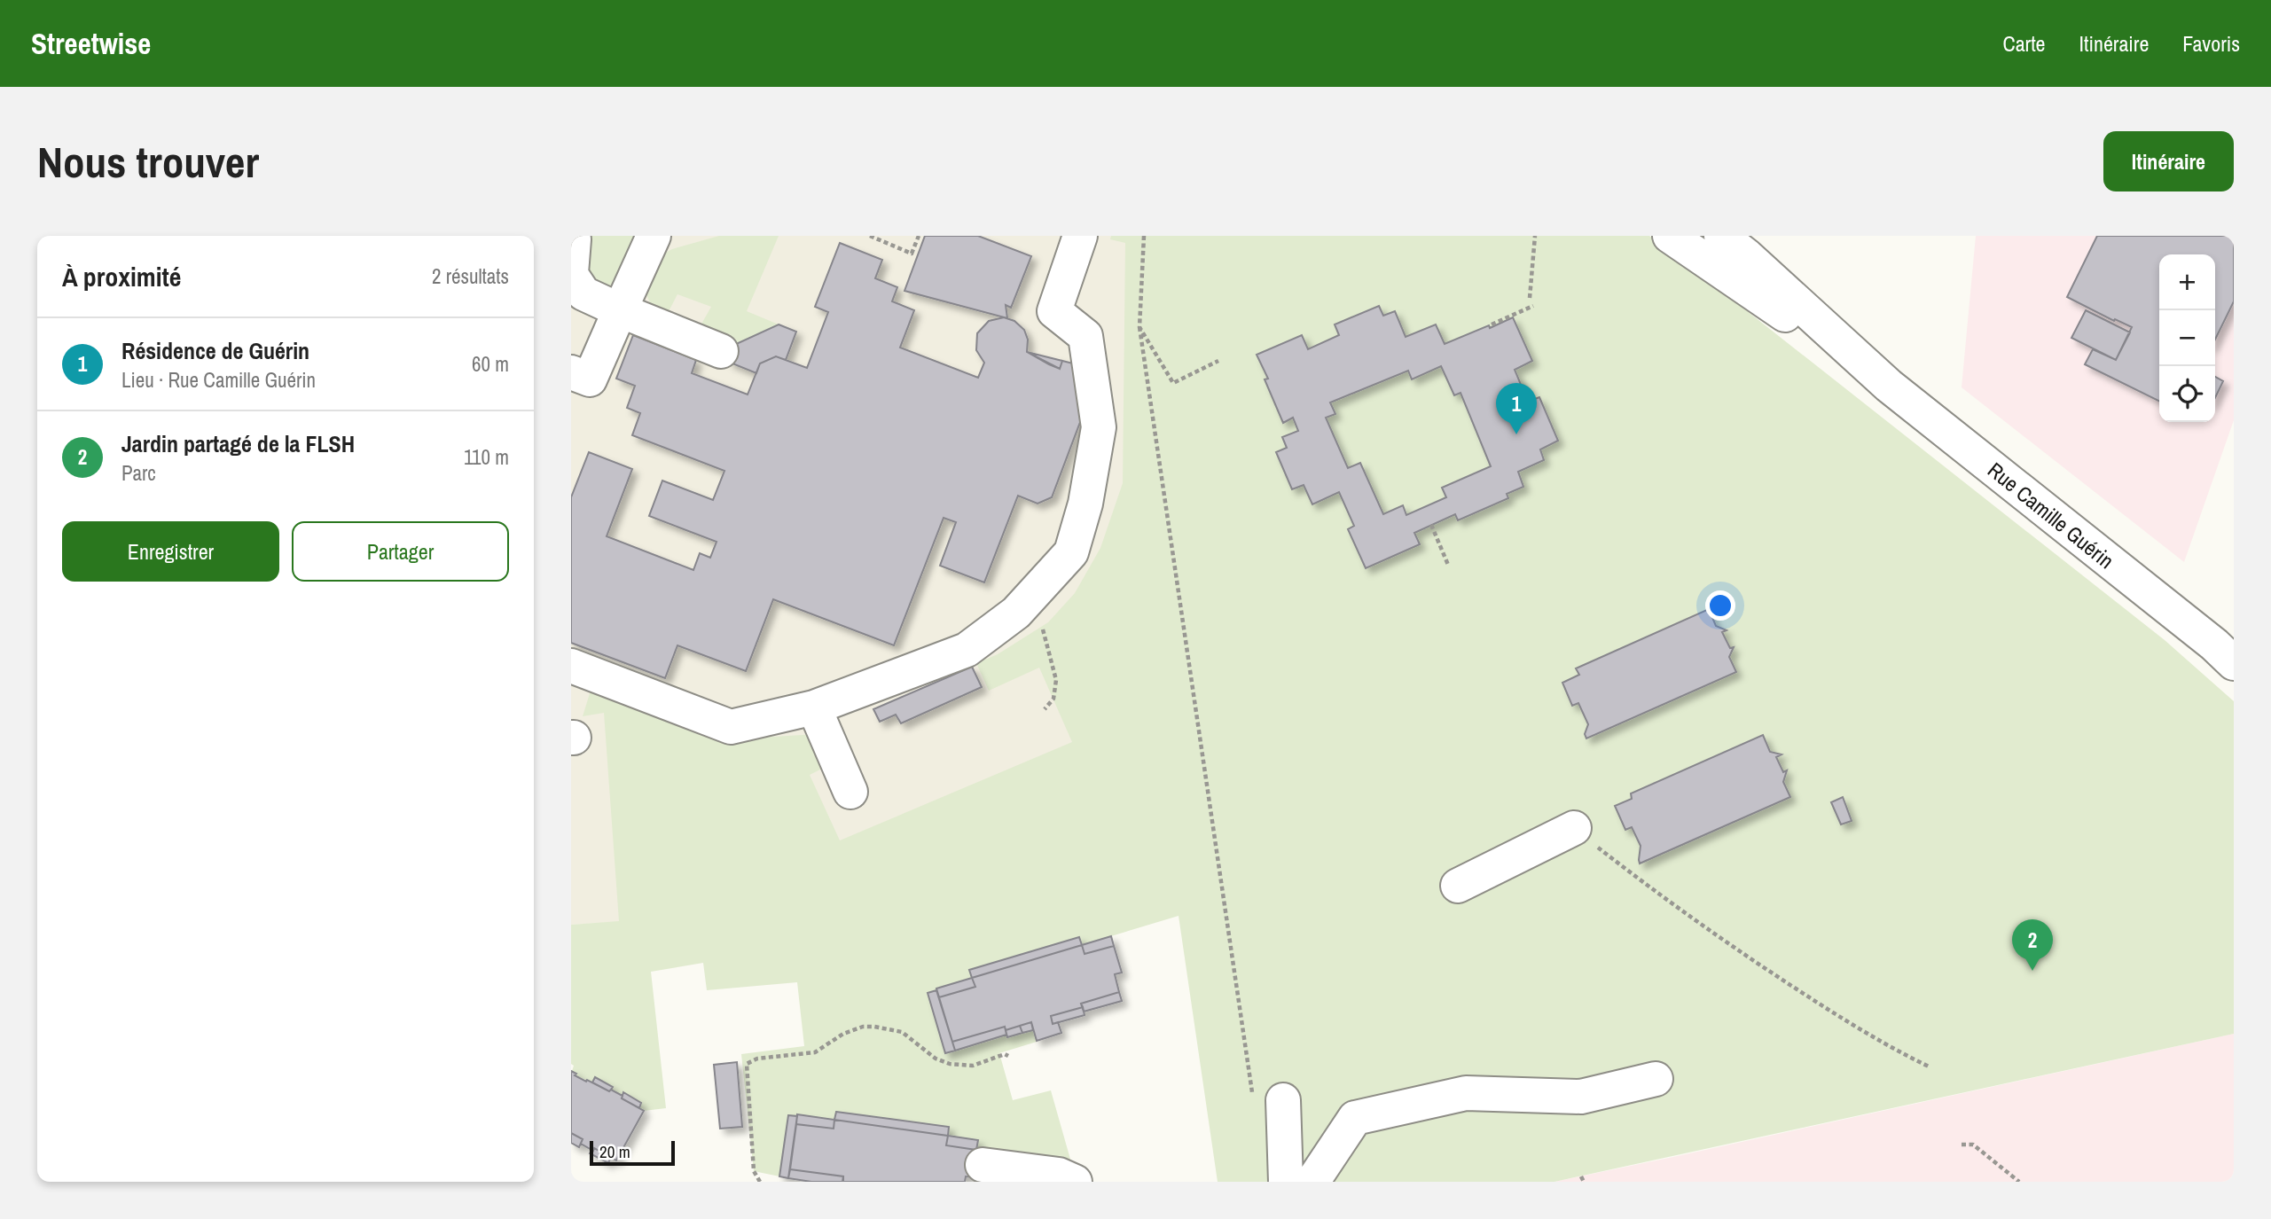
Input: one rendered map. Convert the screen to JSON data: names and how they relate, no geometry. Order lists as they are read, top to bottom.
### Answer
{
  "streets": {
    "main road": ["Rue Camille Guérin"]
  },
  "scale_bar": "20 m",
  "page": {
    "header": "Streetwise",
    "nav": ["Carte", "Itinéraire", "Favoris"],
    "buttons": [
      "Itinéraire",
      ["Enregistrer", "Partager"]
    ],
    "title": "Nous trouver",
    "heading": ["À proximité", "2 résultats"],
    "map_buttons": ["+", "−"],
    "list": [
      {
        "mark": "1",
        "name": "Résidence de Guérin",
        "note": "Lieu · Rue Camille Guérin",
        "value": "60 m"
      },
      {
        "mark": "2",
        "name": "Jardin partagé de la FLSH",
        "note": "Parc",
        "value": "110 m"
      }
    ],
    "pins": ["1", "2"],
    "scale": "20 m"
  }
}
